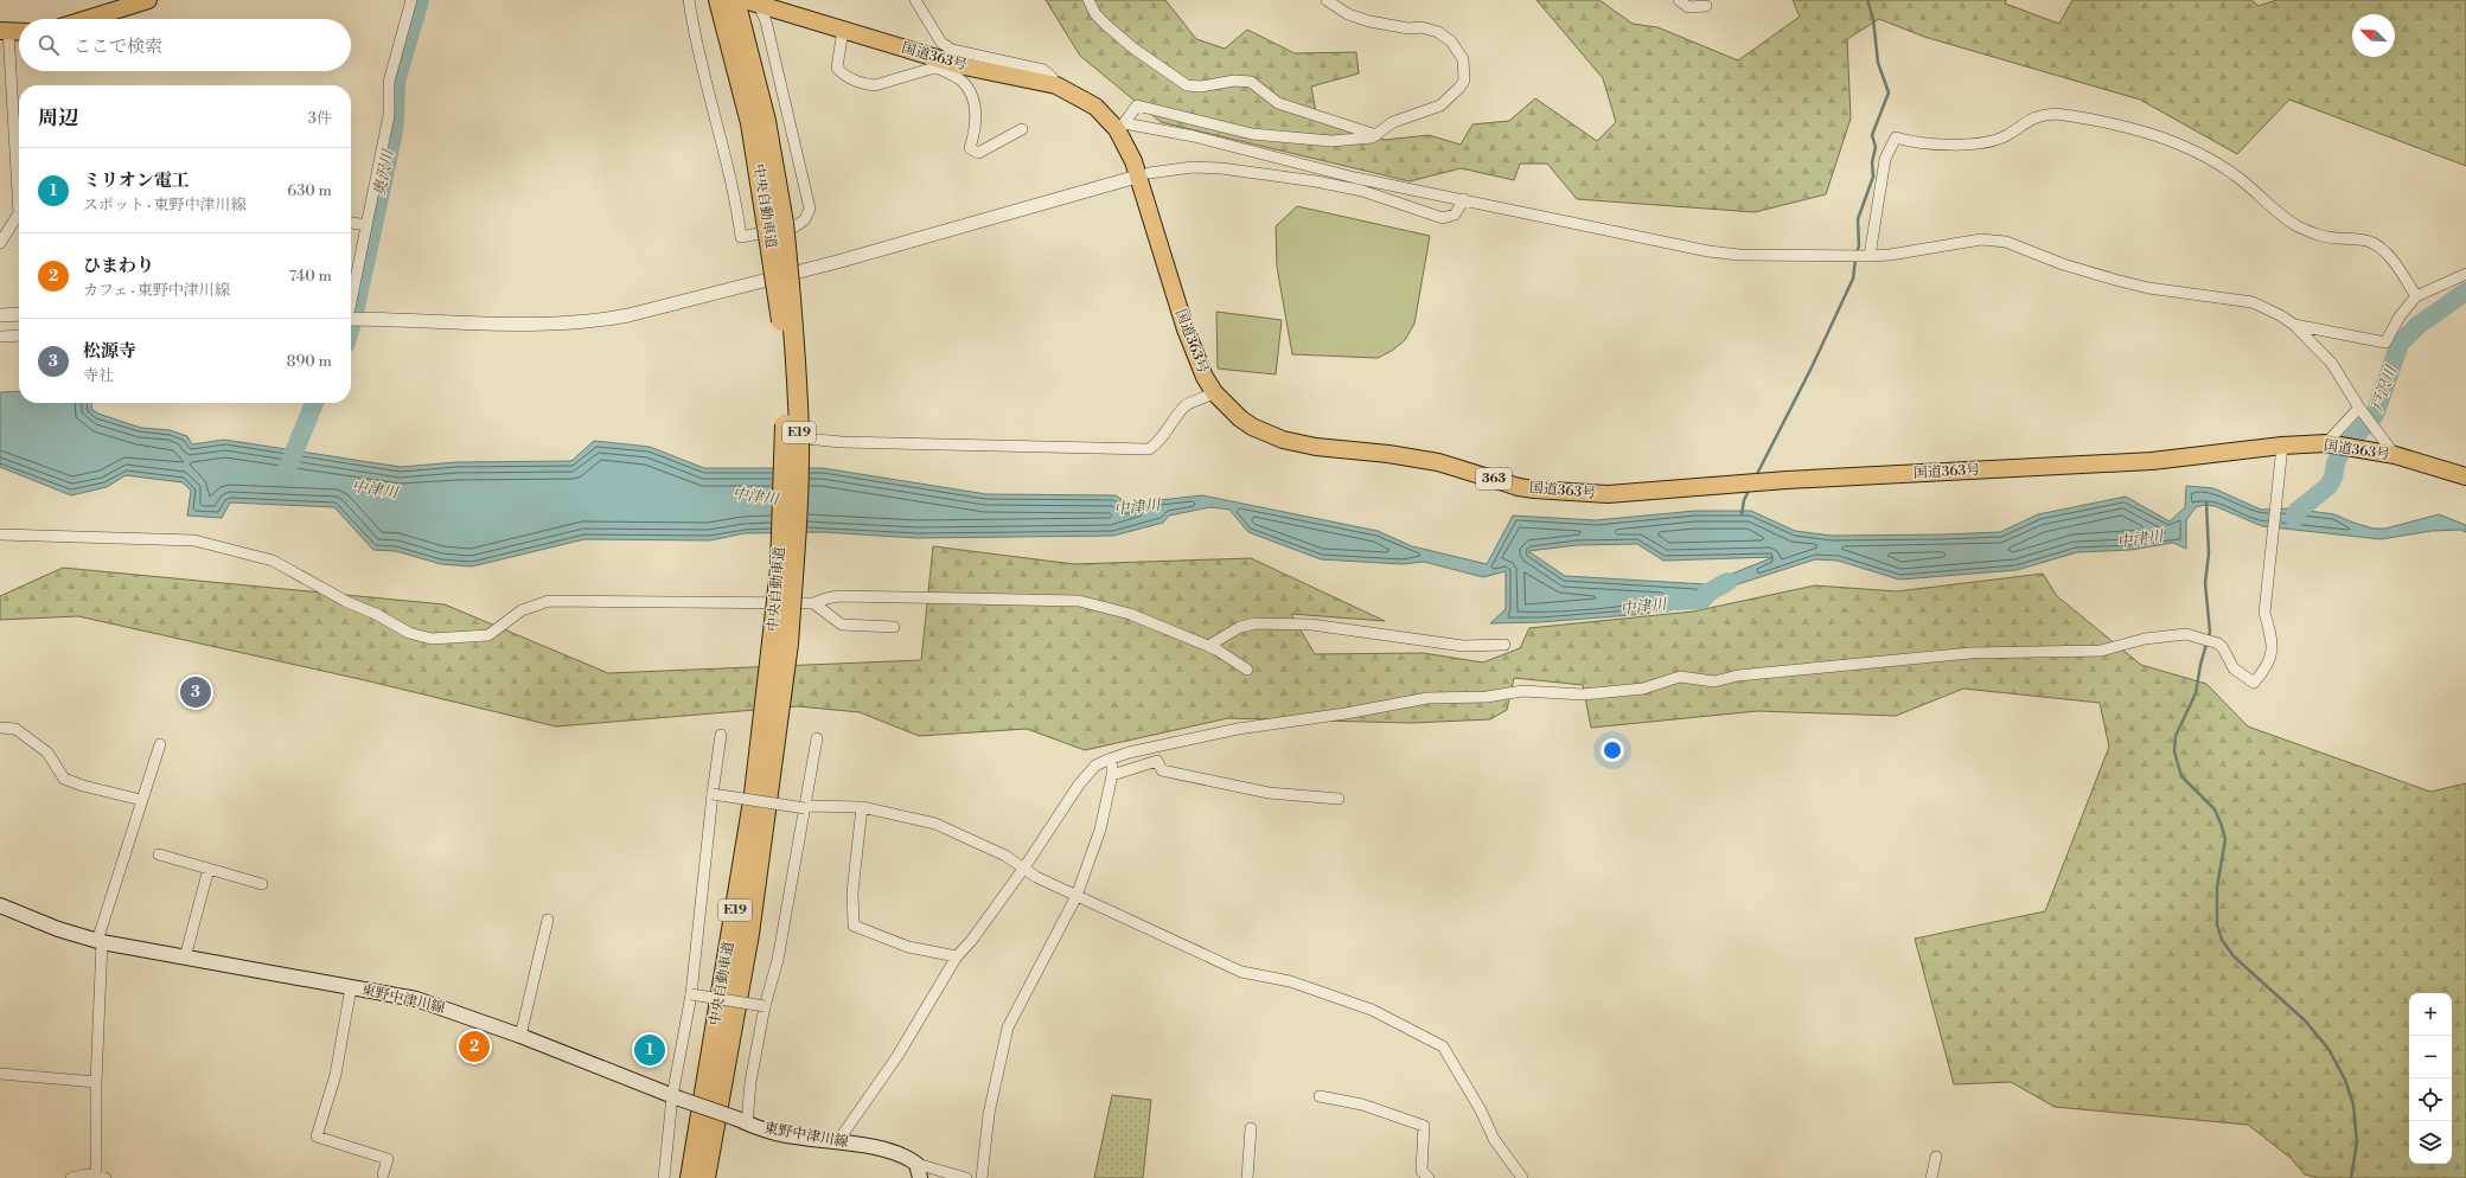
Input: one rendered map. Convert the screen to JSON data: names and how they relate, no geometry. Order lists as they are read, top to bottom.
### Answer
{
  "streets": {
    "highway": [
      "国道363号",
      "中央自動車道",
      "E19",
      "363"
    ],
    "main road": ["東野中津川線"]
  },
  "water": ["奥沢川", "戸沢川", "中津川"],
  "north": "top left",
  "page": {
    "search": "ここで検索",
    "heading": ["周辺", "3件"],
    "list": [
      {
        "mark": "1",
        "name": "ミリオン電工",
        "note": "スポット · 東野中津川線",
        "value": "630 m"
      },
      {
        "mark": "2",
        "name": "ひまわり",
        "note": "カフェ · 東野中津川線",
        "value": "740 m"
      },
      {
        "mark": "3",
        "name": "松源寺",
        "note": "寺社",
        "value": "890 m"
      }
    ],
    "pins": ["3", "2", "1"],
    "map_buttons": ["+", "−"]
  }
}
